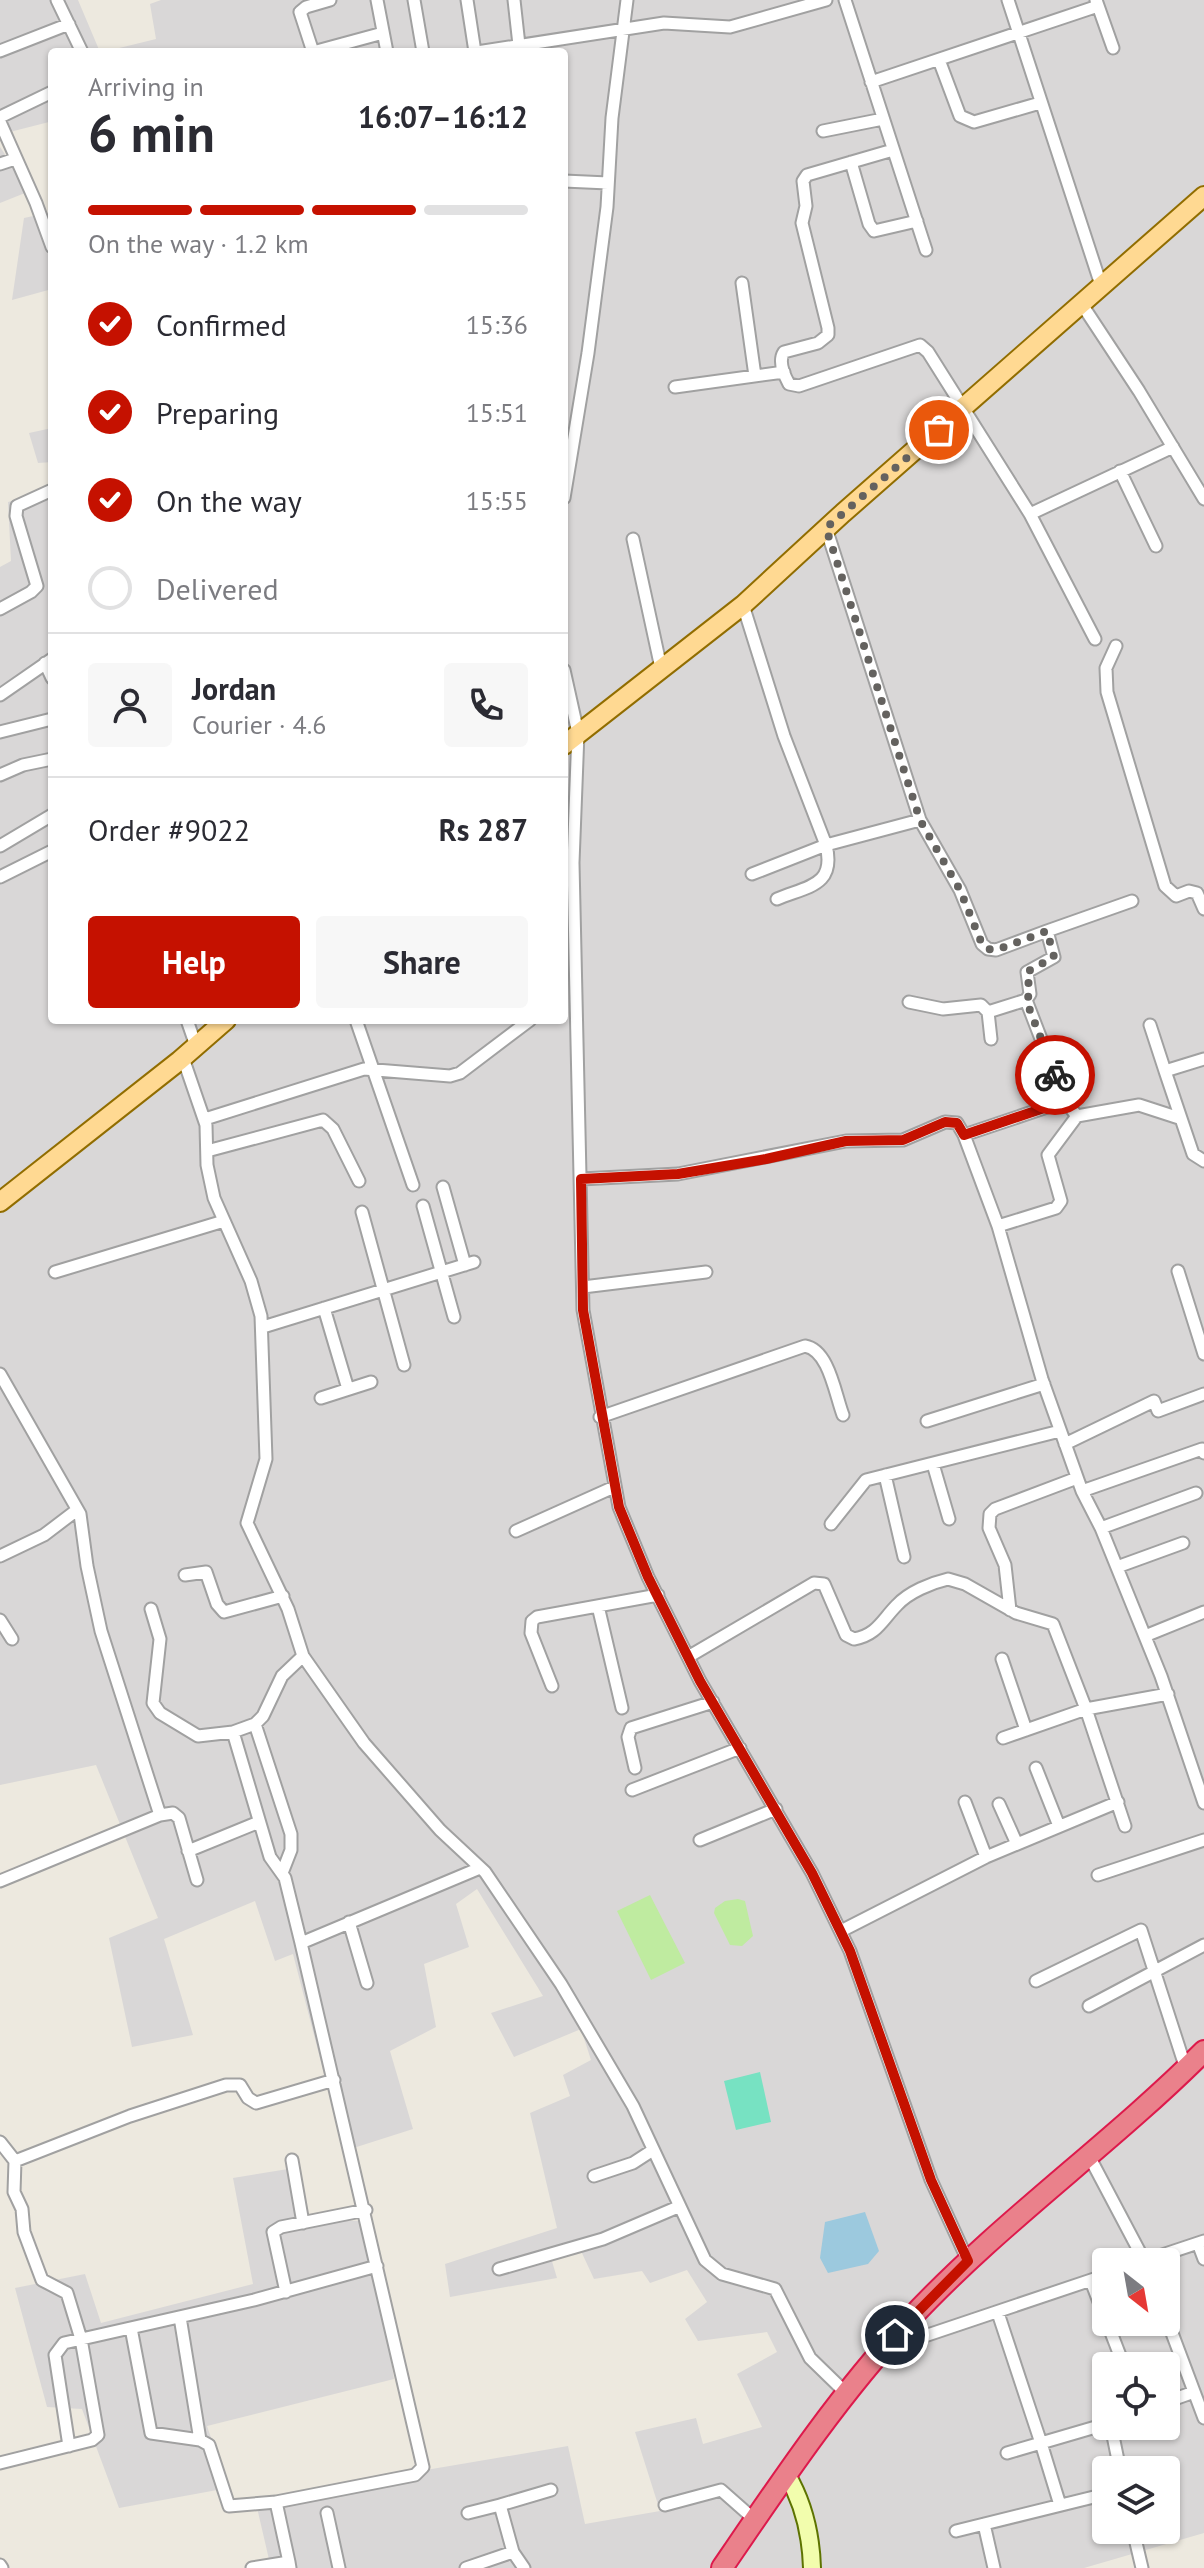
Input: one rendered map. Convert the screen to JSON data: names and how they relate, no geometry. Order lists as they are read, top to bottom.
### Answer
{
  "north": "bottom right",
  "page": {
    "heading": ["6 min", "Arriving in", "16:07–16:12"],
    "panel": [
      "Jordan",
      "Courier · 4.6",
      "Order #9022",
      "Rs 287"
    ],
    "bar": "On the way · 1.2 km",
    "list": [
      ["Confirmed", "15:36"],
      ["Preparing", "15:51"],
      ["On the way", "15:55"],
      "Delivered"
    ],
    "buttons": ["Help", "Share"]
  }
}
